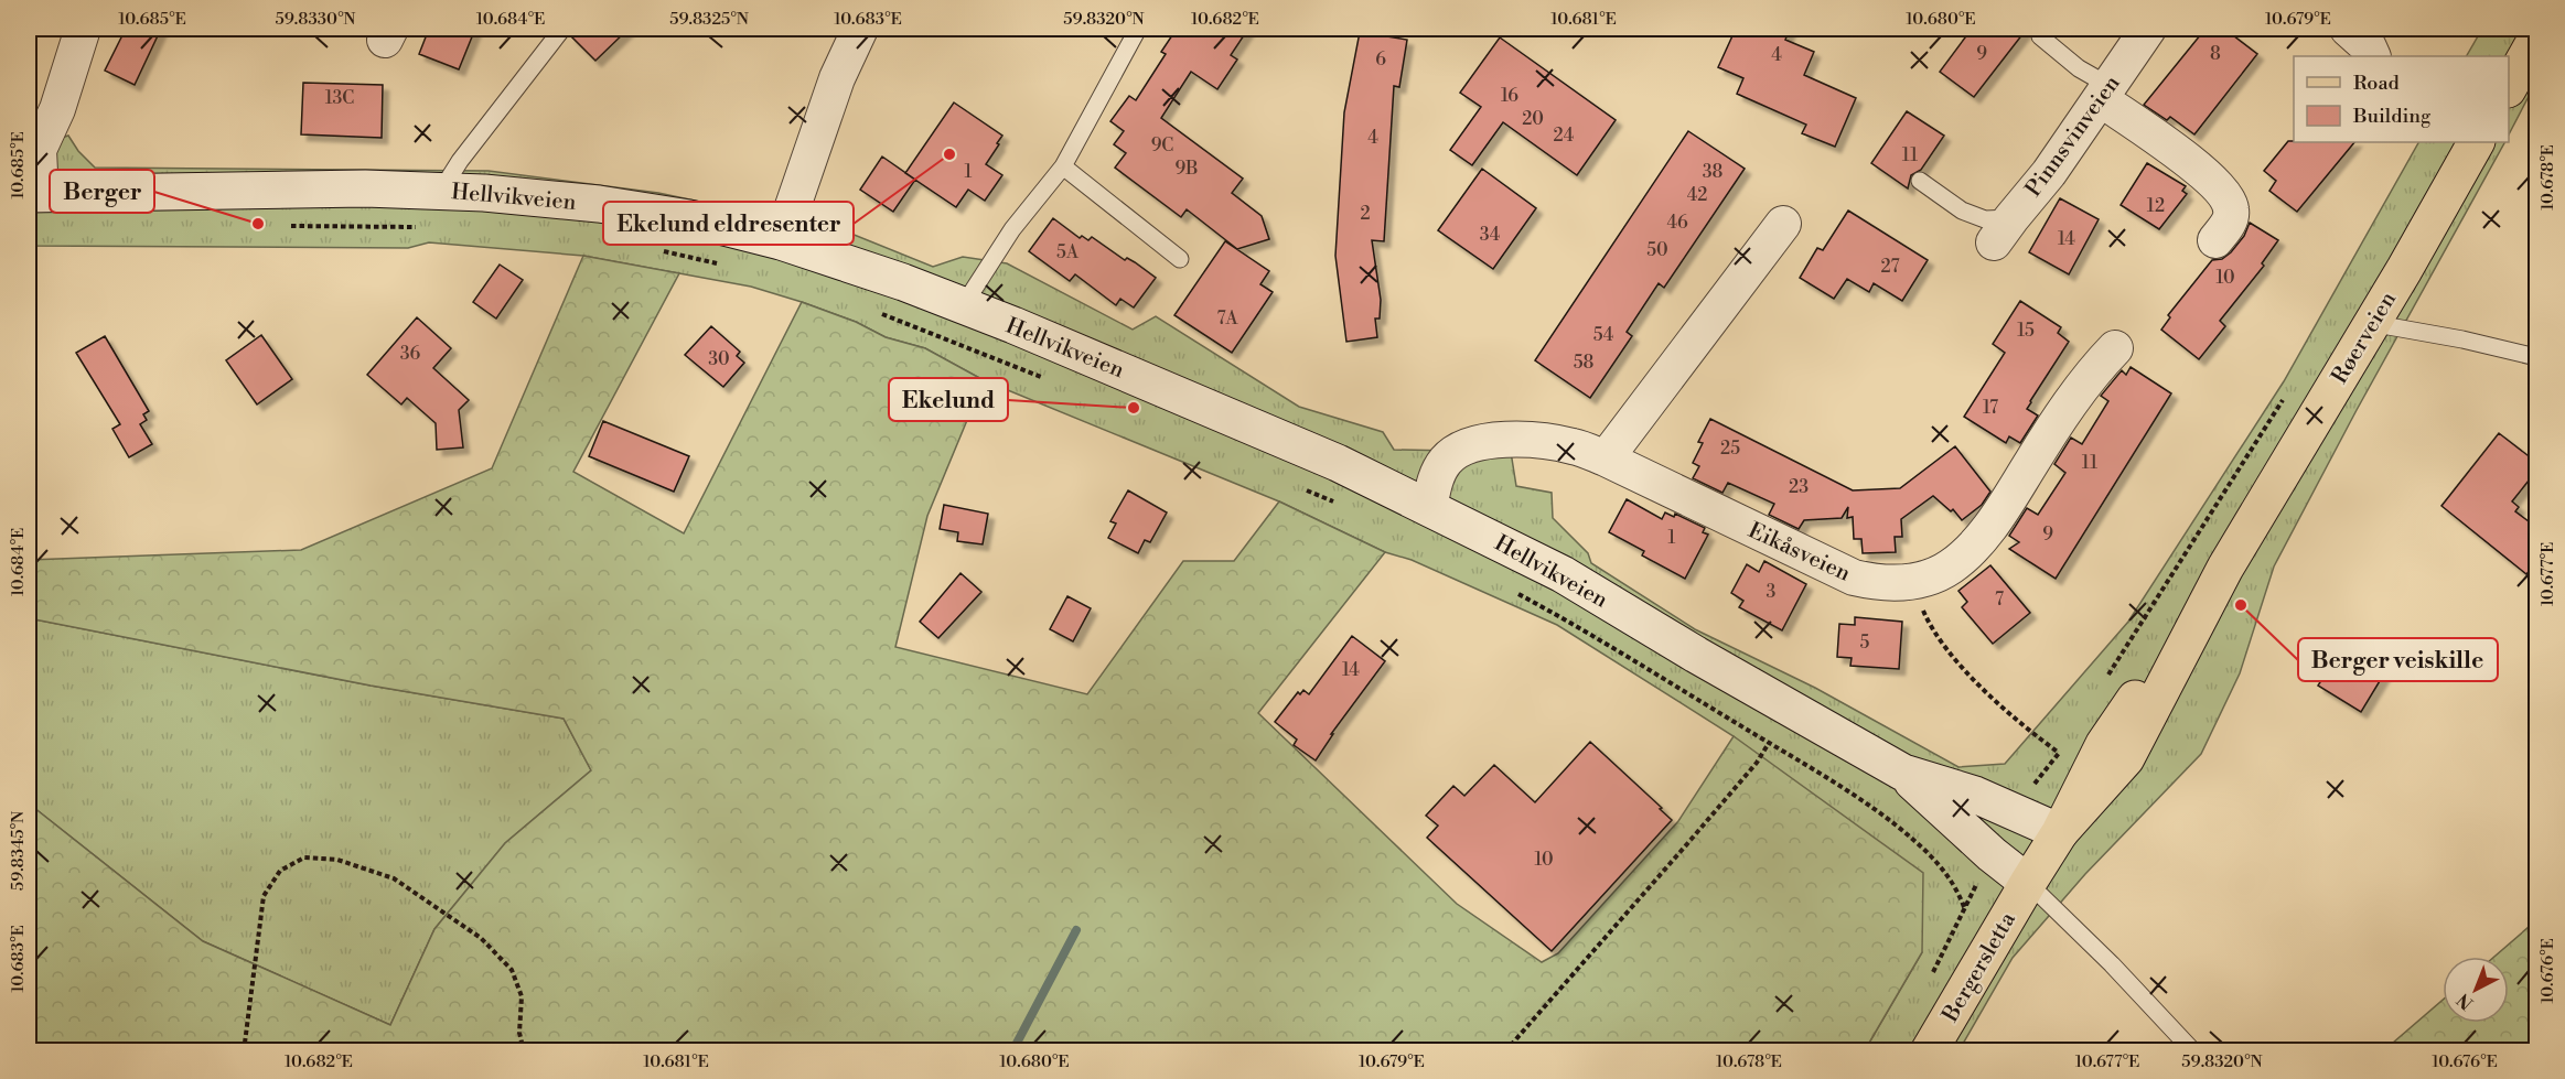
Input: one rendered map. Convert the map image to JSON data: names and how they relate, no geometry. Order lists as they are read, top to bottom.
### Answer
{
  "streets": {
    "main road": ["Hellvikveien", "Røerveien", "Bergersletta"],
    "street": ["Pinnsvinveien", "Eikåsveien"]
  },
  "crossings": [
    ["Hellvikveien", "Røerveien"],
    ["Hellvikveien", "Eikåsveien"],
    ["Hellvikveien", "Bergersletta"],
    ["Røerveien", "Bergersletta"]
  ],
  "places": [
    "Ekelund eldresenter",
    "Berger",
    "Ekelund",
    "Berger veiskille"
  ],
  "house_numbers": [
    "9",
    "8",
    "4",
    "6",
    "16",
    "13C",
    "20",
    "24",
    "4",
    "9C",
    "11",
    "9B",
    "1",
    "38",
    "42",
    "12",
    "2",
    "46",
    "34",
    "14",
    "50",
    "5A",
    "27",
    "10",
    "7A",
    "15",
    "54",
    "36",
    "30",
    "58",
    "17",
    "25",
    "11",
    "23",
    "9",
    "1",
    "3",
    "7",
    "5",
    "14",
    "10"
  ],
  "legend": ["Road", "Building"],
  "north": "bottom left",
  "coordinates": [
    "10.685°E",
    "59.8330°N",
    "10.684°E",
    "59.8325°N",
    "10.683°E",
    "59.8320°N",
    "10.682°E",
    "10.681°E",
    "10.680°E",
    "10.679°E",
    "10.678°E",
    "10.677°E",
    "59.8345°N",
    "10.676°E"
  ]
}
